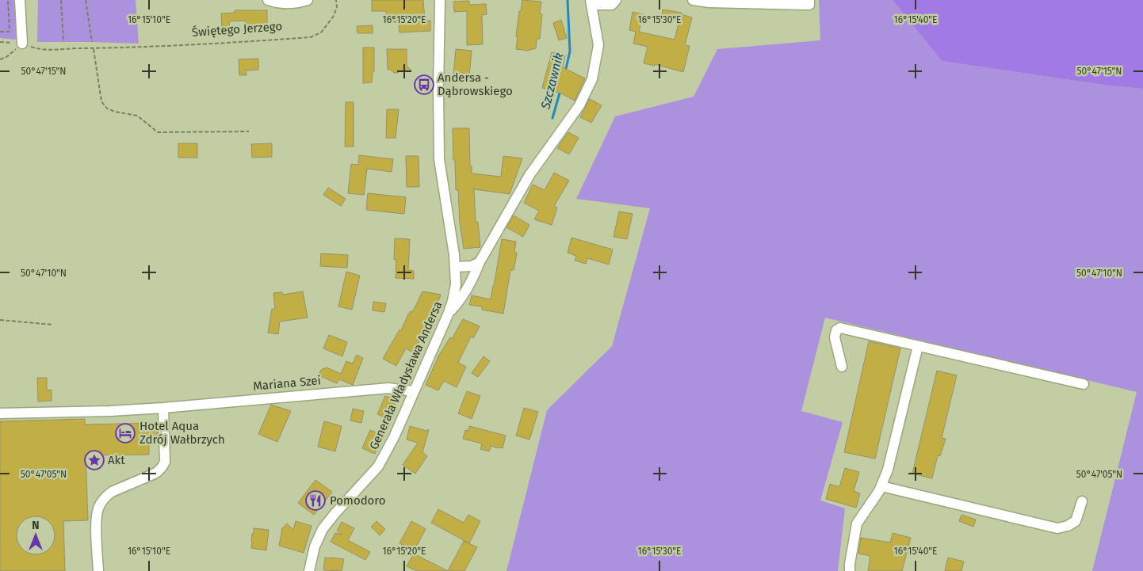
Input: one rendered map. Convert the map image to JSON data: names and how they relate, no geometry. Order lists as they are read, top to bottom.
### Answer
{
  "streets": {
    "street": ["Świętego Jerzego", "Generała Władysława Andersa", "Mariana Szei"]
  },
  "crossings": [
    ["Generała Władysława Andersa", "Mariana Szei"]
  ],
  "water": ["Szczawnik"],
  "places": {
    "bus stop": ["Andersa - Dąbrowskiego"],
    "hotel": ["Hotel Aqua Zdrój Wałbrzych"],
    "place": ["Akt"],
    "restaurant": ["Pomodoro"]
  },
  "north": "top",
  "coordinates": [
    "16°15'10\"E",
    "16°15'20\"E",
    "16°15'30\"E",
    "16°15'40\"E",
    "50°47'15\"N",
    "50°47'10\"N",
    "50°47'05\"N"
  ]
}
